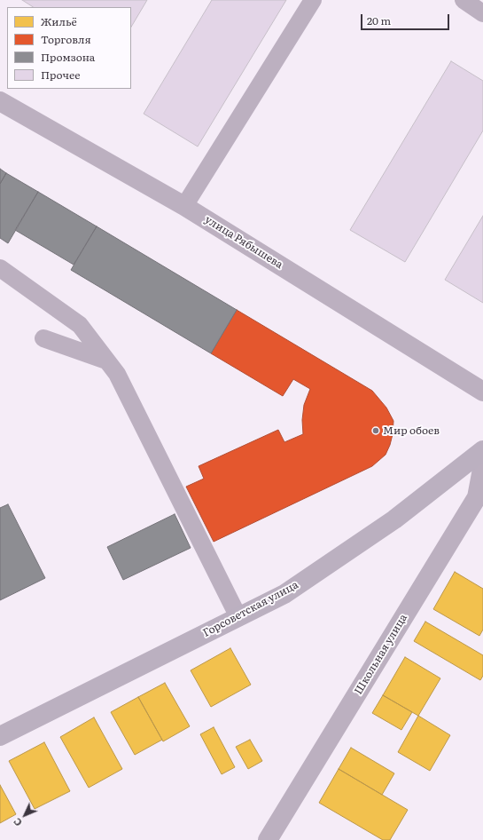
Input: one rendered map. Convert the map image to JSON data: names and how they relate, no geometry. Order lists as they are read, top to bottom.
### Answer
{
  "streets": {
    "street": ["улица Рябышева", "Горсоветская улица", "Школьная улица"]
  },
  "places": ["Мир обоев"],
  "legend": [
    "Жильё",
    "Торговля",
    "Промзона",
    "Прочее"
  ],
  "scale_bar": "20 m",
  "north": "bottom left"
}
